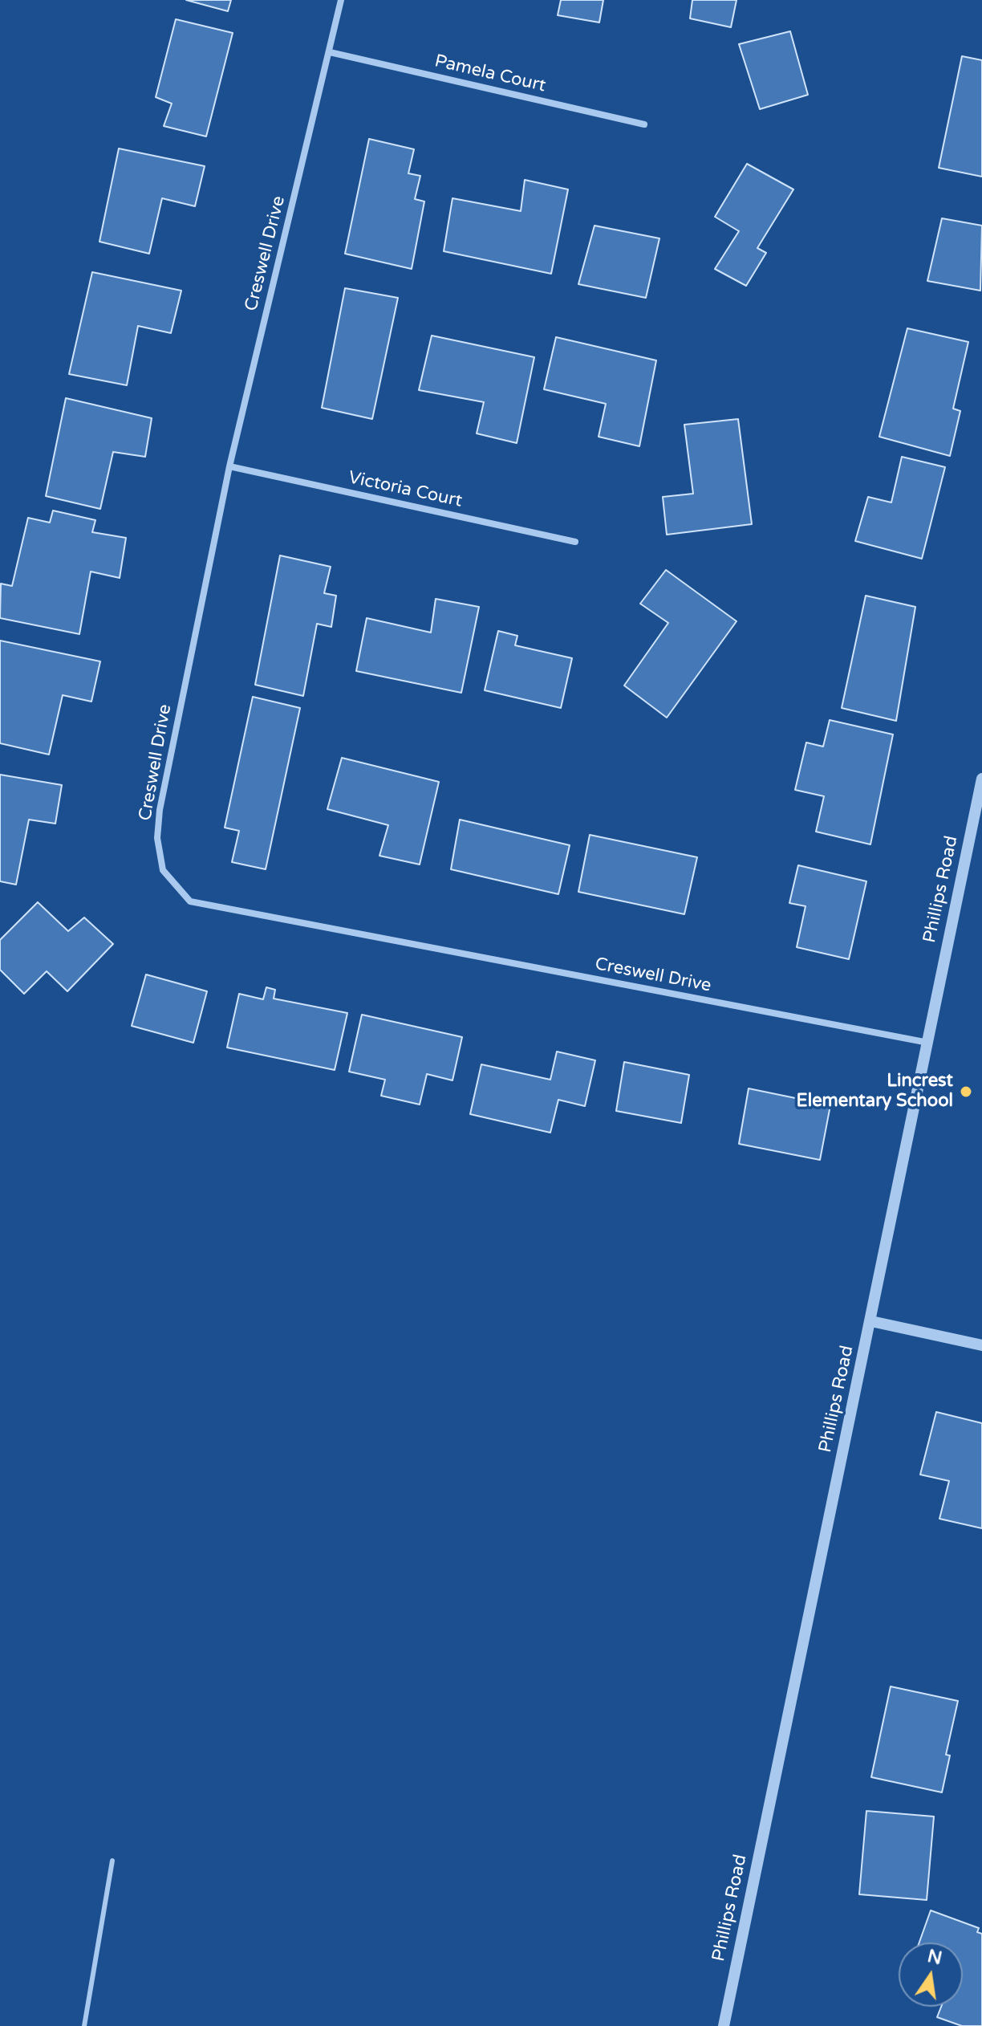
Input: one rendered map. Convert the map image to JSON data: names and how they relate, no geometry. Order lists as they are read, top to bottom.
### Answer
{
  "streets": {
    "street": [
      "Pamela Court",
      "Creswell Drive",
      "Victoria Court",
      "Phillips Road"
    ]
  },
  "crossings": [
    ["Pamela Court", "Creswell Drive"],
    ["Creswell Drive", "Victoria Court"],
    ["Creswell Drive", "Phillips Road"]
  ],
  "places": ["Lincrest Elementary School"],
  "north": "top"
}
